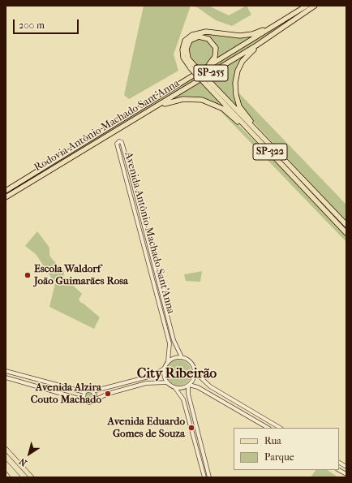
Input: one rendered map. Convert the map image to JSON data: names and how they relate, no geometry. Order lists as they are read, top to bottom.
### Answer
{
  "streets": {
    "highway": ["SP-255", "Rodovia Antônio Machado Sant'Anna", "SP-322"],
    "street": ["Avenida Antônio Machado Sant'Anna"]
  },
  "districts": ["City Ribeirão"],
  "places": ["Escola Waldorf João Guimarães Rosa", "Avenida Alzira Couto Machado", "Avenida Eduardo Gomes de Souza"],
  "legend": ["Rua", "Parque"],
  "scale_bar": "200 m",
  "north": "bottom left"
}
